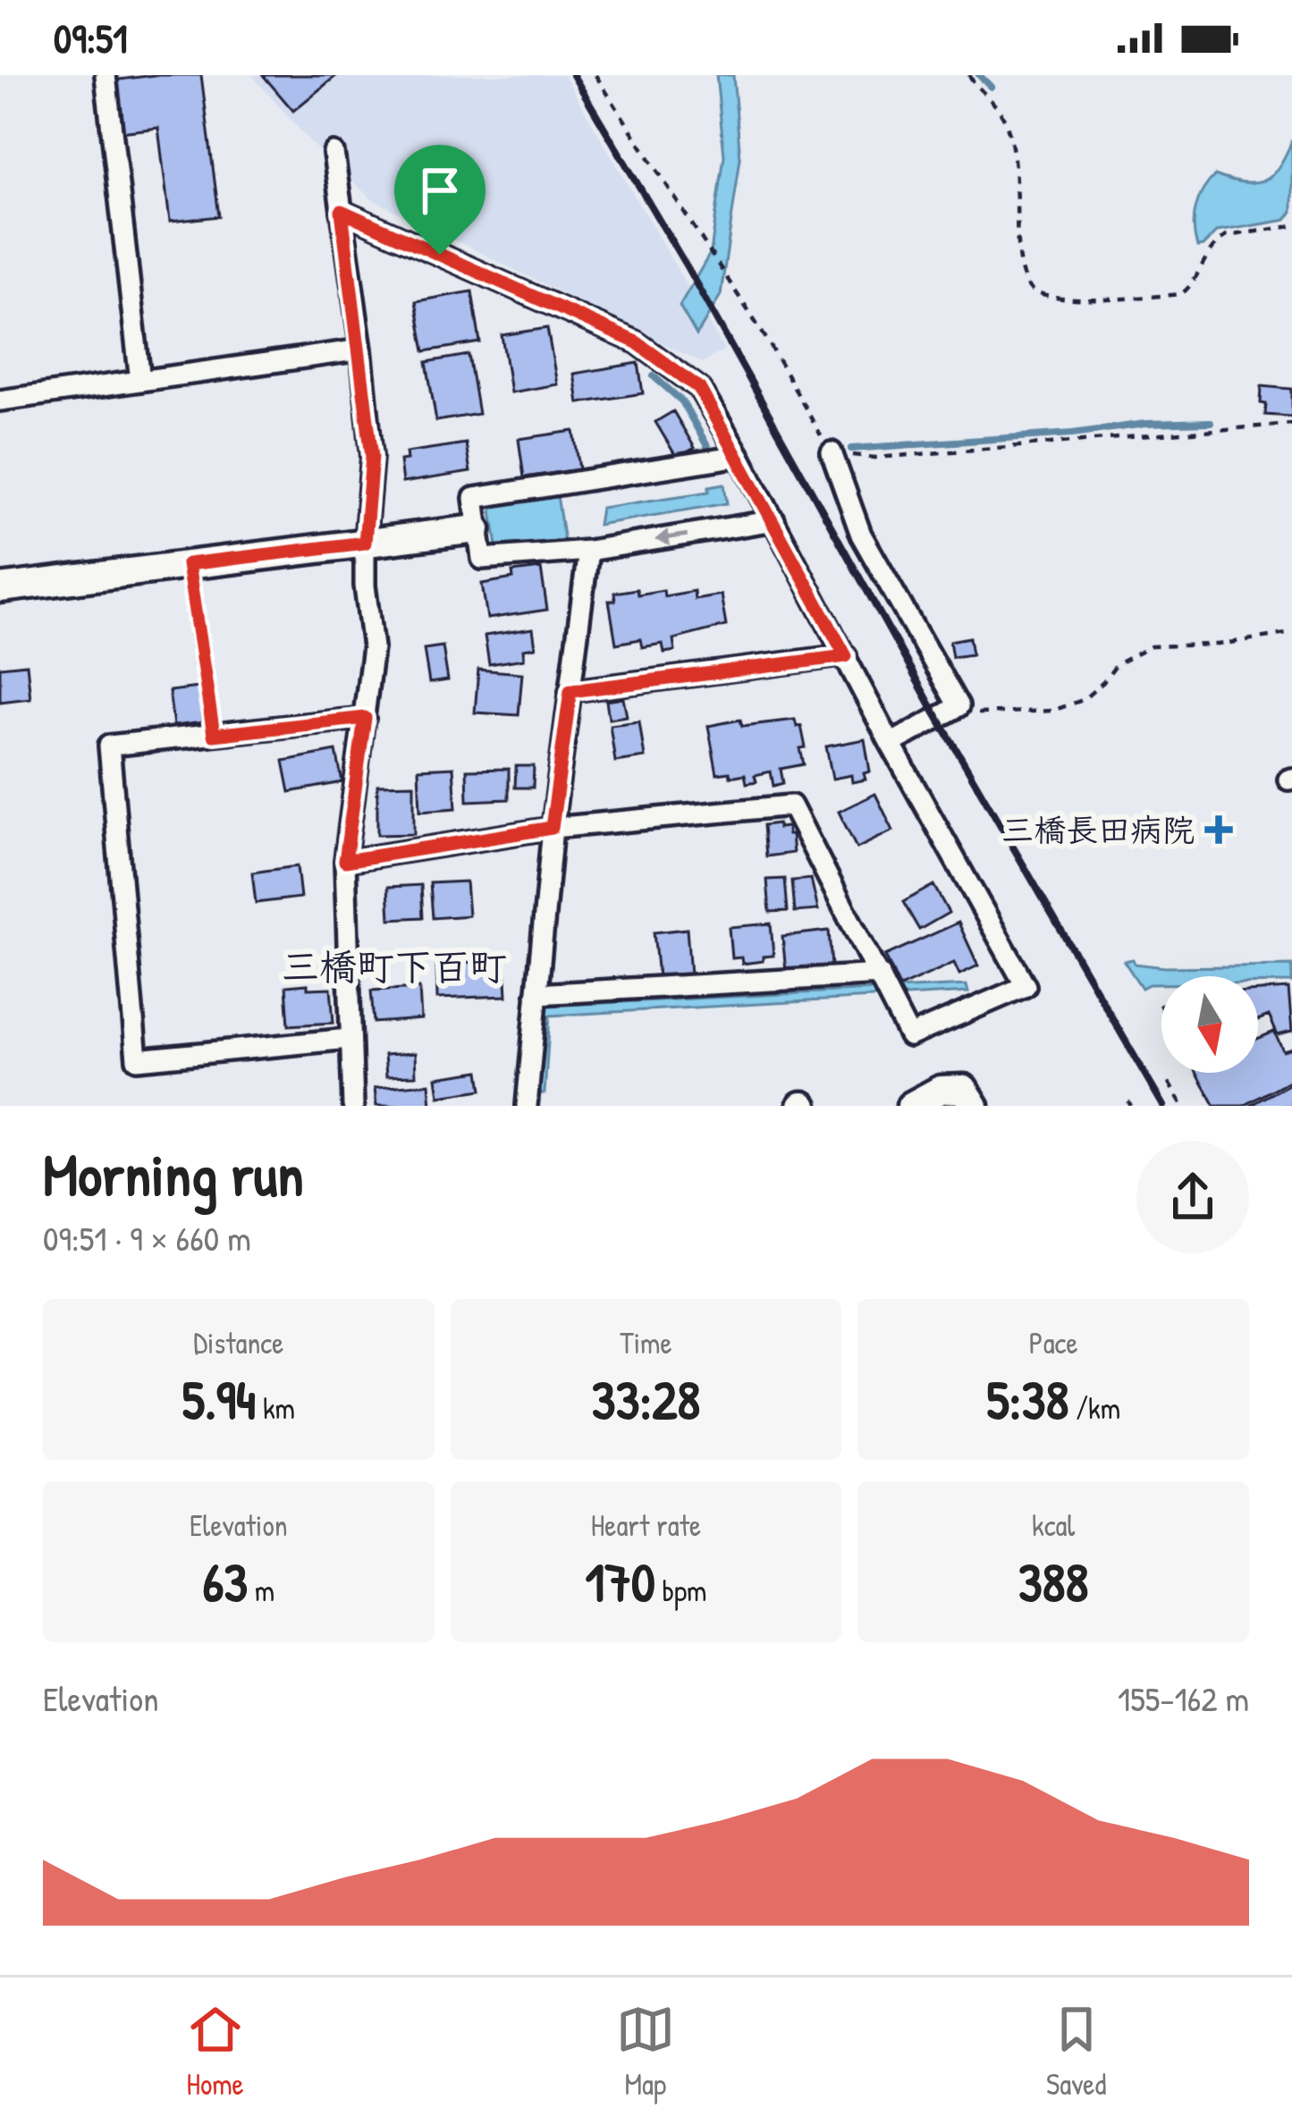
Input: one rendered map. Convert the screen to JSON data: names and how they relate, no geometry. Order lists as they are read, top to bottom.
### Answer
{
  "districts": ["三橋町下百町"],
  "places": {
    "health": ["三橋長田病院"]
  },
  "north": "bottom",
  "page": {
    "status": "09:51",
    "heading": ["Morning run", "09:51 · 9 × 660 m"],
    "stats": [
      ["Distance", "5.94 km"],
      ["Time", "33:28"],
      ["Pace", "5:38 /km"],
      ["Elevation", "63 m"],
      ["Heart rate", "170 bpm"],
      ["kcal", "388"]
    ],
    "chart": ["Elevation", "155–162 m"],
    "tabs": ["Home", "Map", "Saved"]
  }
}
